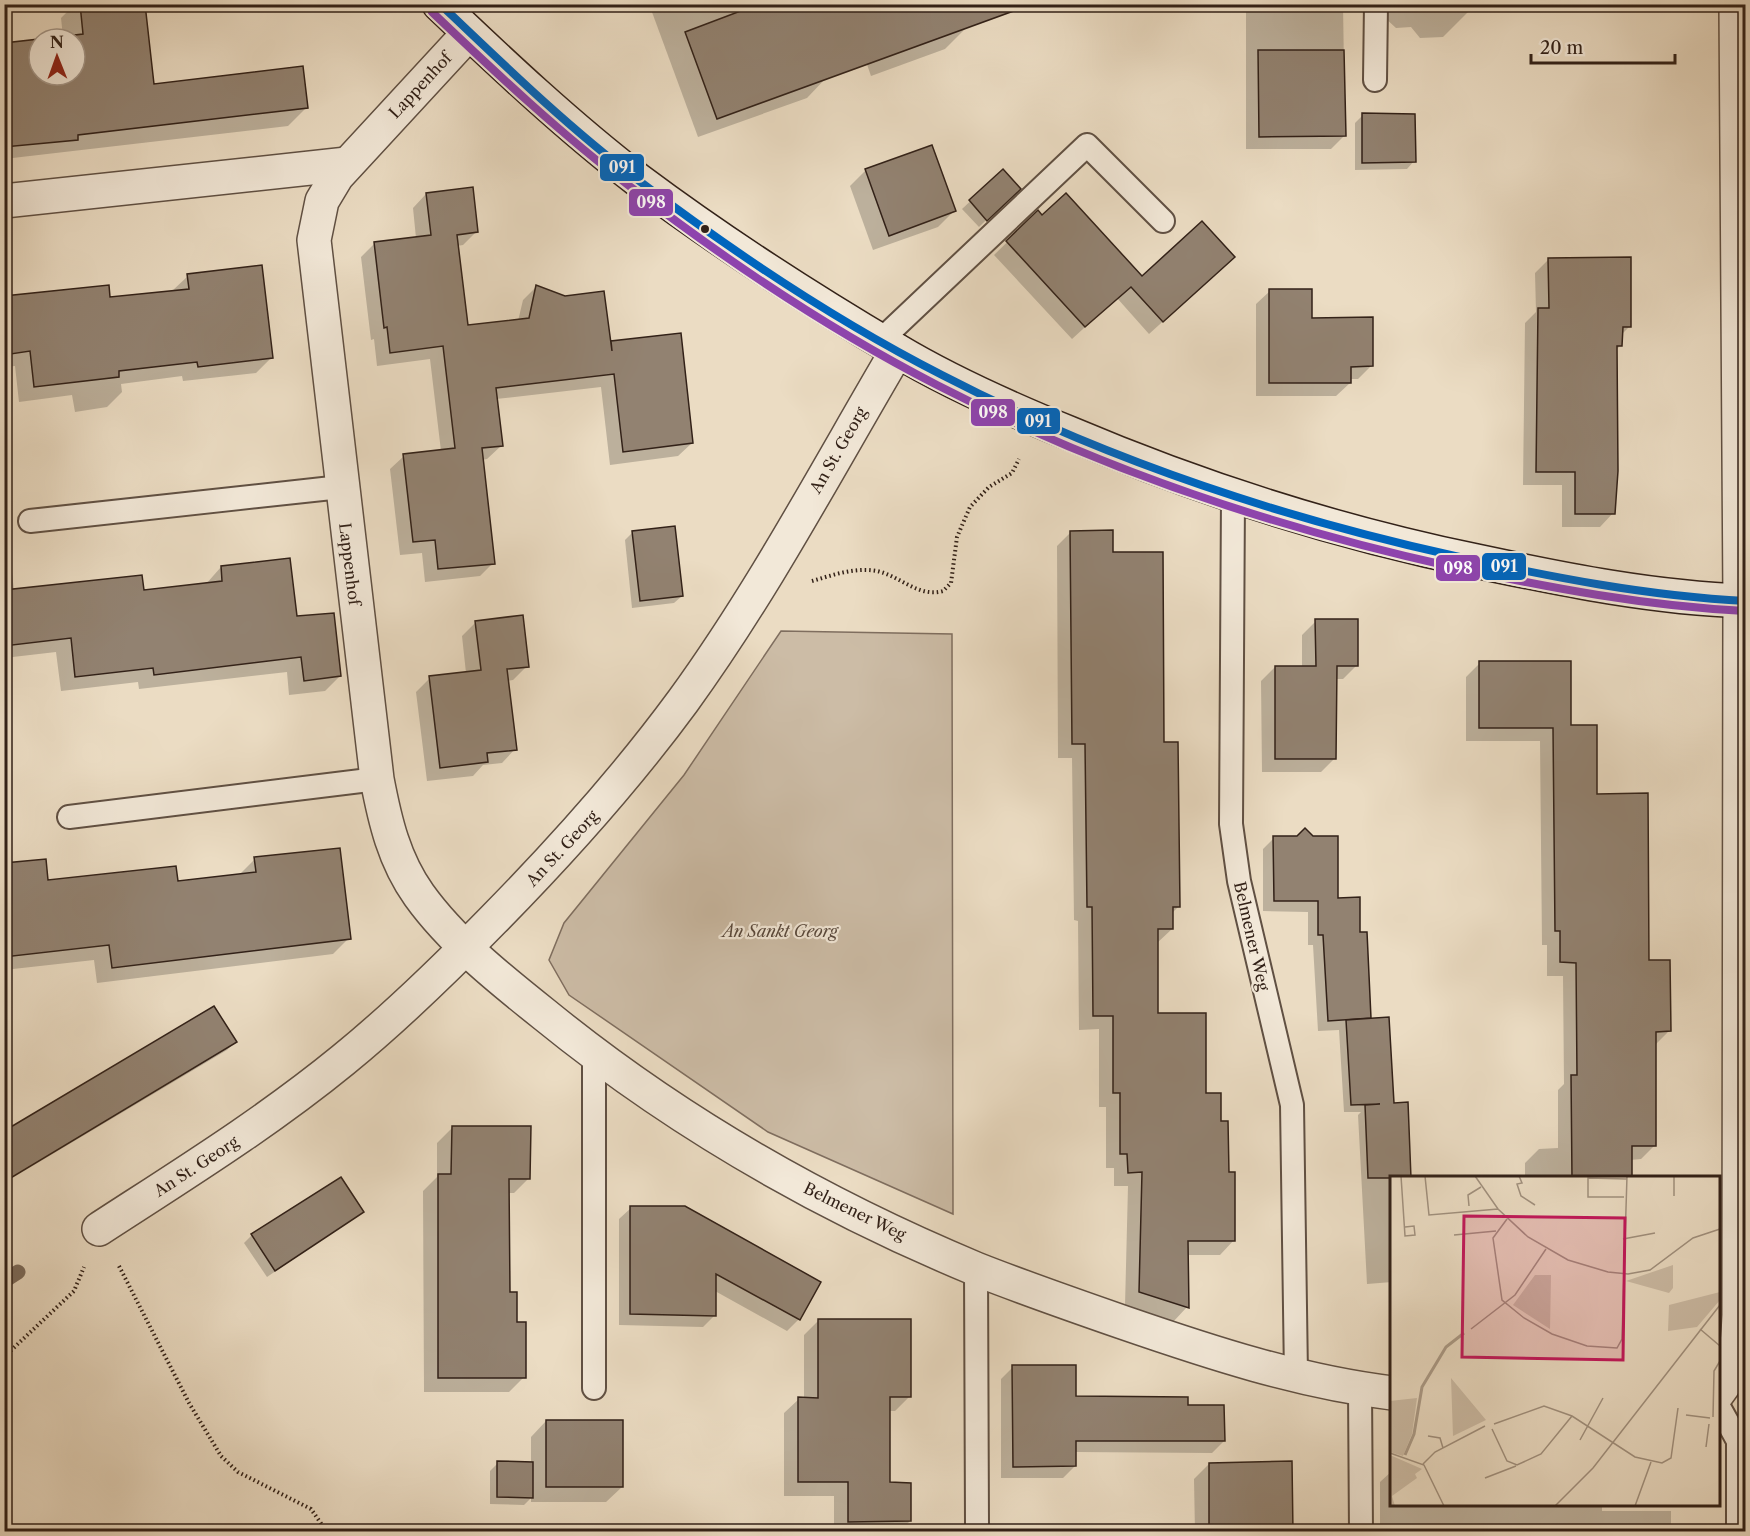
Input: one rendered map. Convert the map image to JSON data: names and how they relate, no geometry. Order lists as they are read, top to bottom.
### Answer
{
  "streets": {
    "street": ["Lappenhof", "An St. Georg", "Belmener Weg"]
  },
  "crossings": [
    ["Lappenhof", "An St. Georg"],
    ["Lappenhof", "Belmener Weg"],
    ["An St. Georg", "Belmener Weg"]
  ],
  "parks": ["An Sankt Georg"],
  "lines": ["transit line 091", "transit line 098"],
  "scale_bar": "20 m",
  "north": "top"
}
